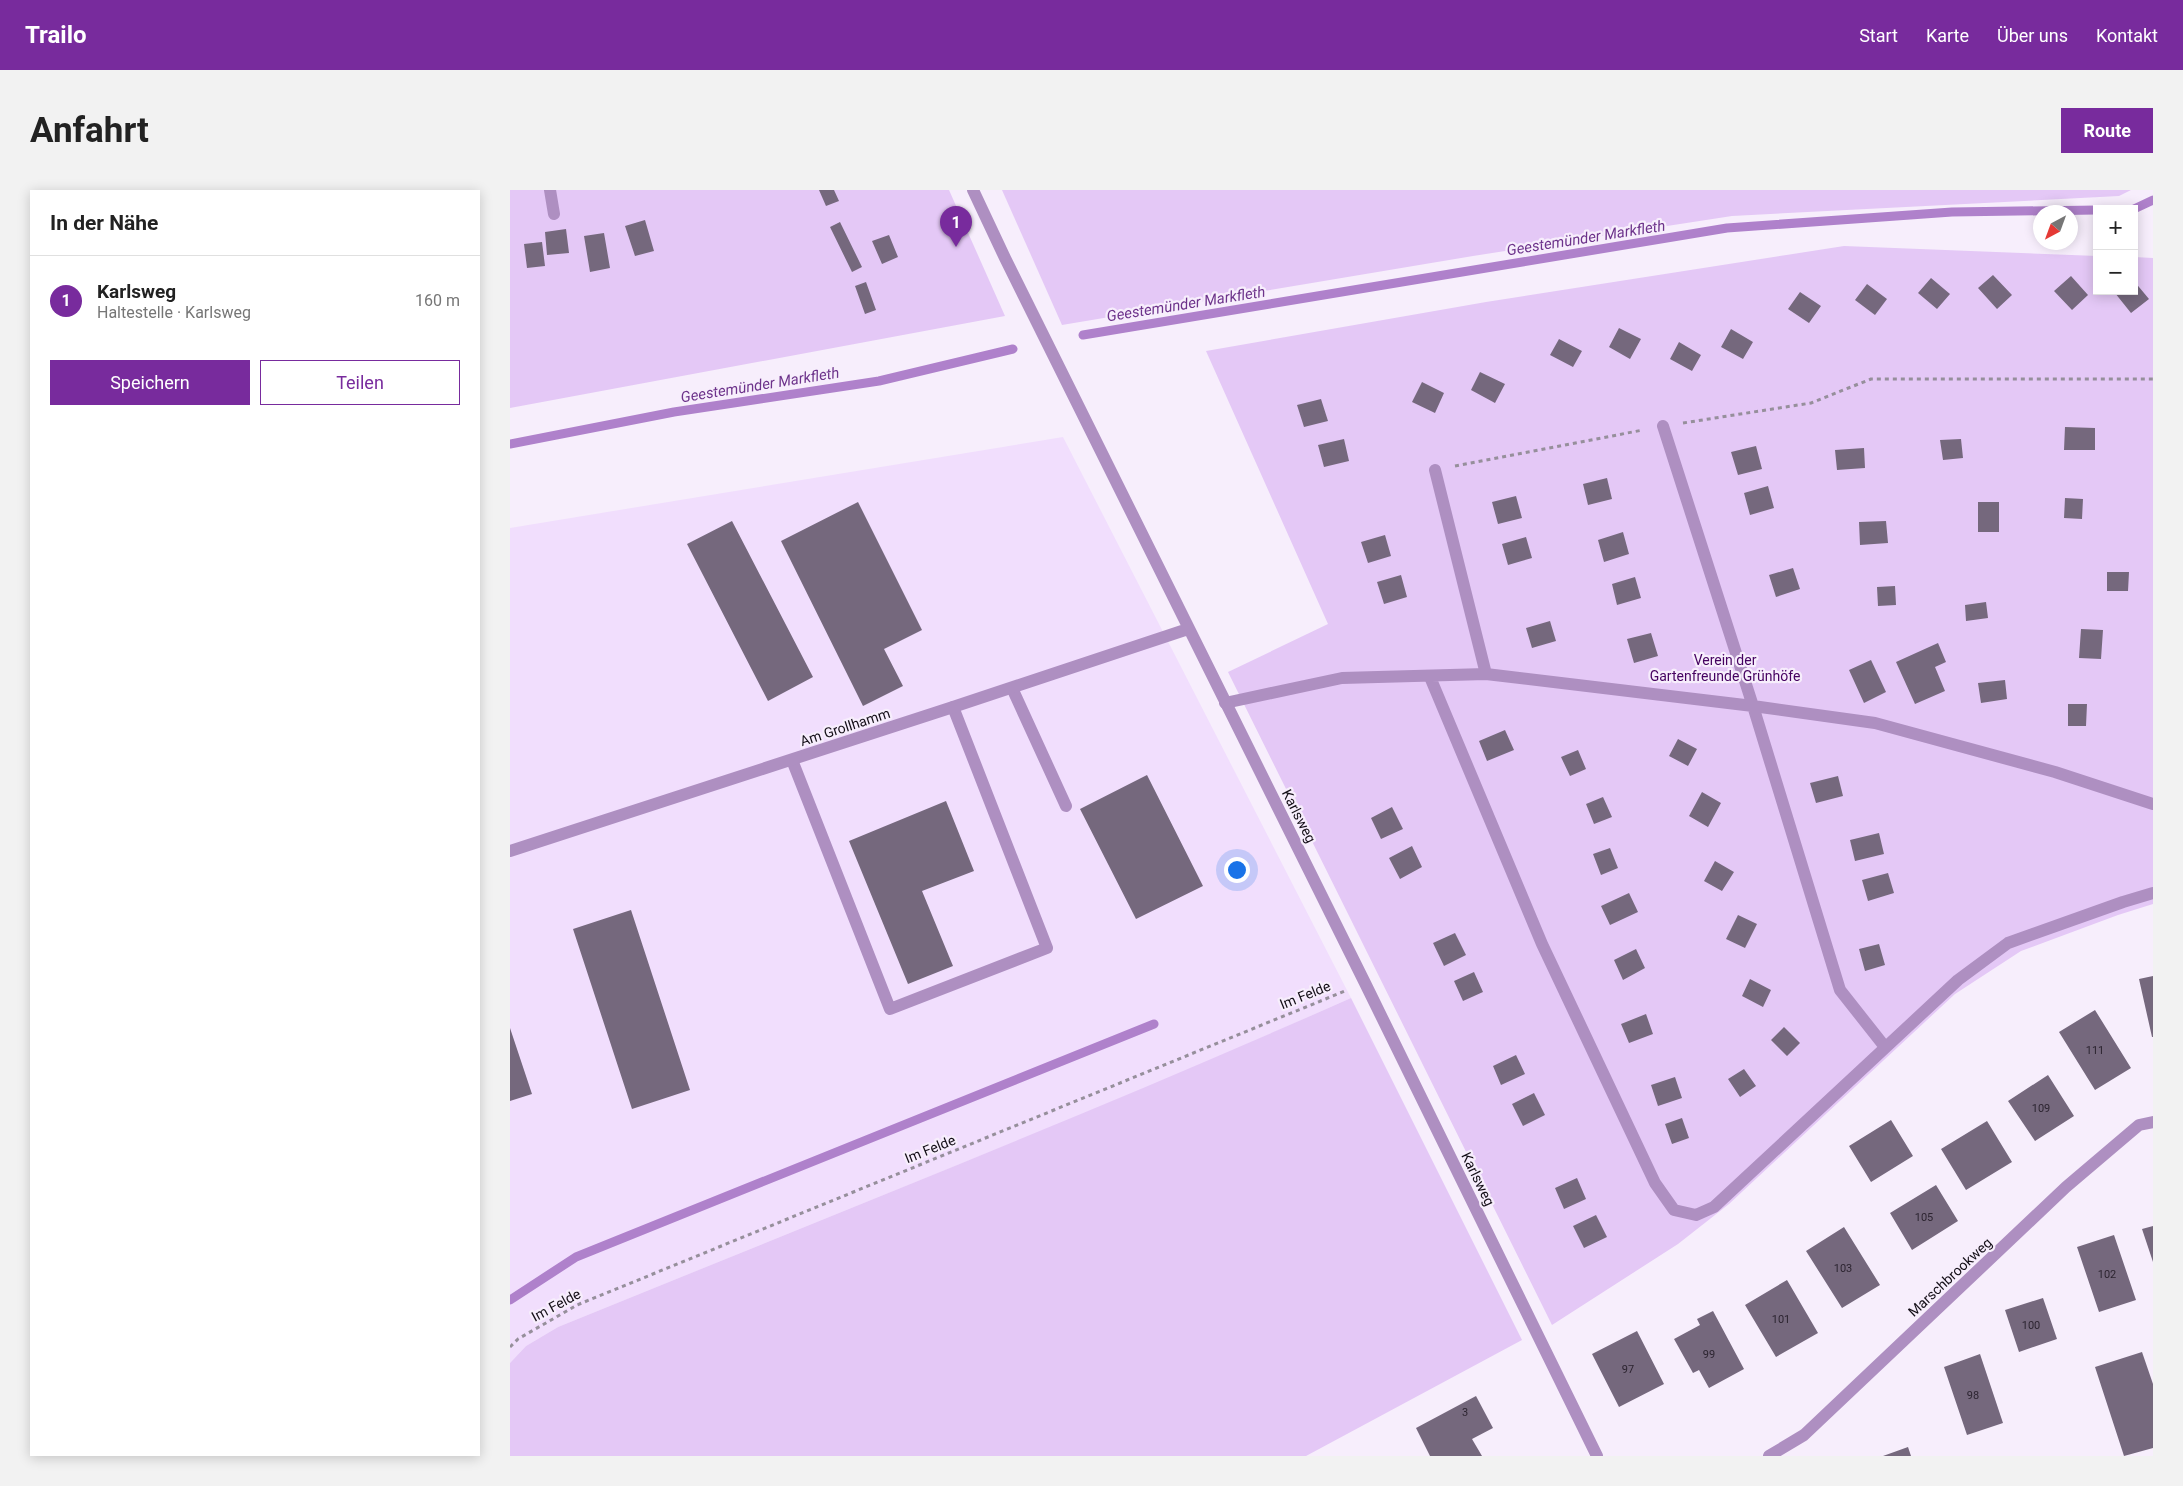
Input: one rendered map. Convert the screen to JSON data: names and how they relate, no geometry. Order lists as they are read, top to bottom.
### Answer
{
  "streets": {
    "street": ["Am Grollhamm", "Karlsweg", "Marschbrookweg"],
    "path": ["Im Felde"]
  },
  "crossings": [
    ["Am Grollhamm", "Karlsweg"],
    ["Karlsweg", "Im Felde"]
  ],
  "water": ["Geestemünder Markfleth"],
  "parks": ["Verein der Gartenfreunde Grünhöfe"],
  "house_numbers": [
    "111",
    "109",
    "105",
    "103",
    "102",
    "101",
    "100",
    "99",
    "97",
    "98",
    "3"
  ],
  "north": "bottom left",
  "page": {
    "header": "Trailo",
    "nav": [
      "Start",
      "Karte",
      "Über uns",
      "Kontakt"
    ],
    "buttons": [
      "Route",
      ["Speichern", "Teilen"]
    ],
    "title": "Anfahrt",
    "heading": "In der Nähe",
    "map_buttons": ["+", "−"],
    "pins": "1",
    "list": [
      {
        "mark": "1",
        "name": "Karlsweg",
        "note": "Haltestelle · Karlsweg",
        "value": "160 m"
      }
    ]
  }
}
